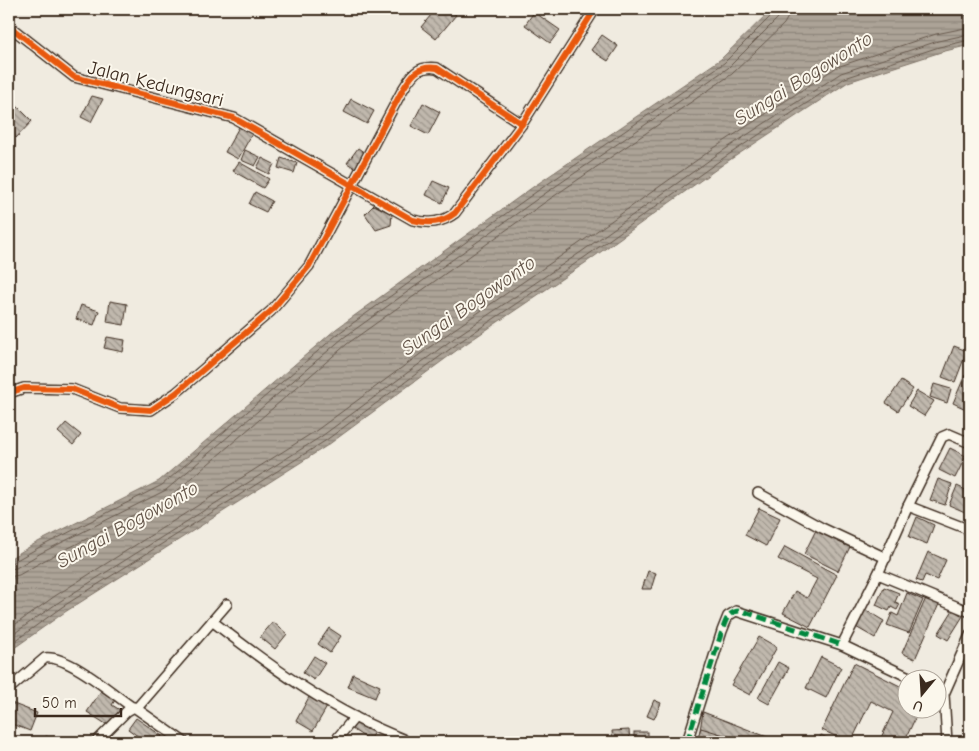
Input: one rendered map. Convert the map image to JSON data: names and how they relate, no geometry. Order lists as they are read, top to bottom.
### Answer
{
  "streets": {
    "street": ["Jalan Kedungsari"]
  },
  "water": ["Sungai Bogowonto"],
  "scale_bar": "50 m",
  "north": "bottom"
}
